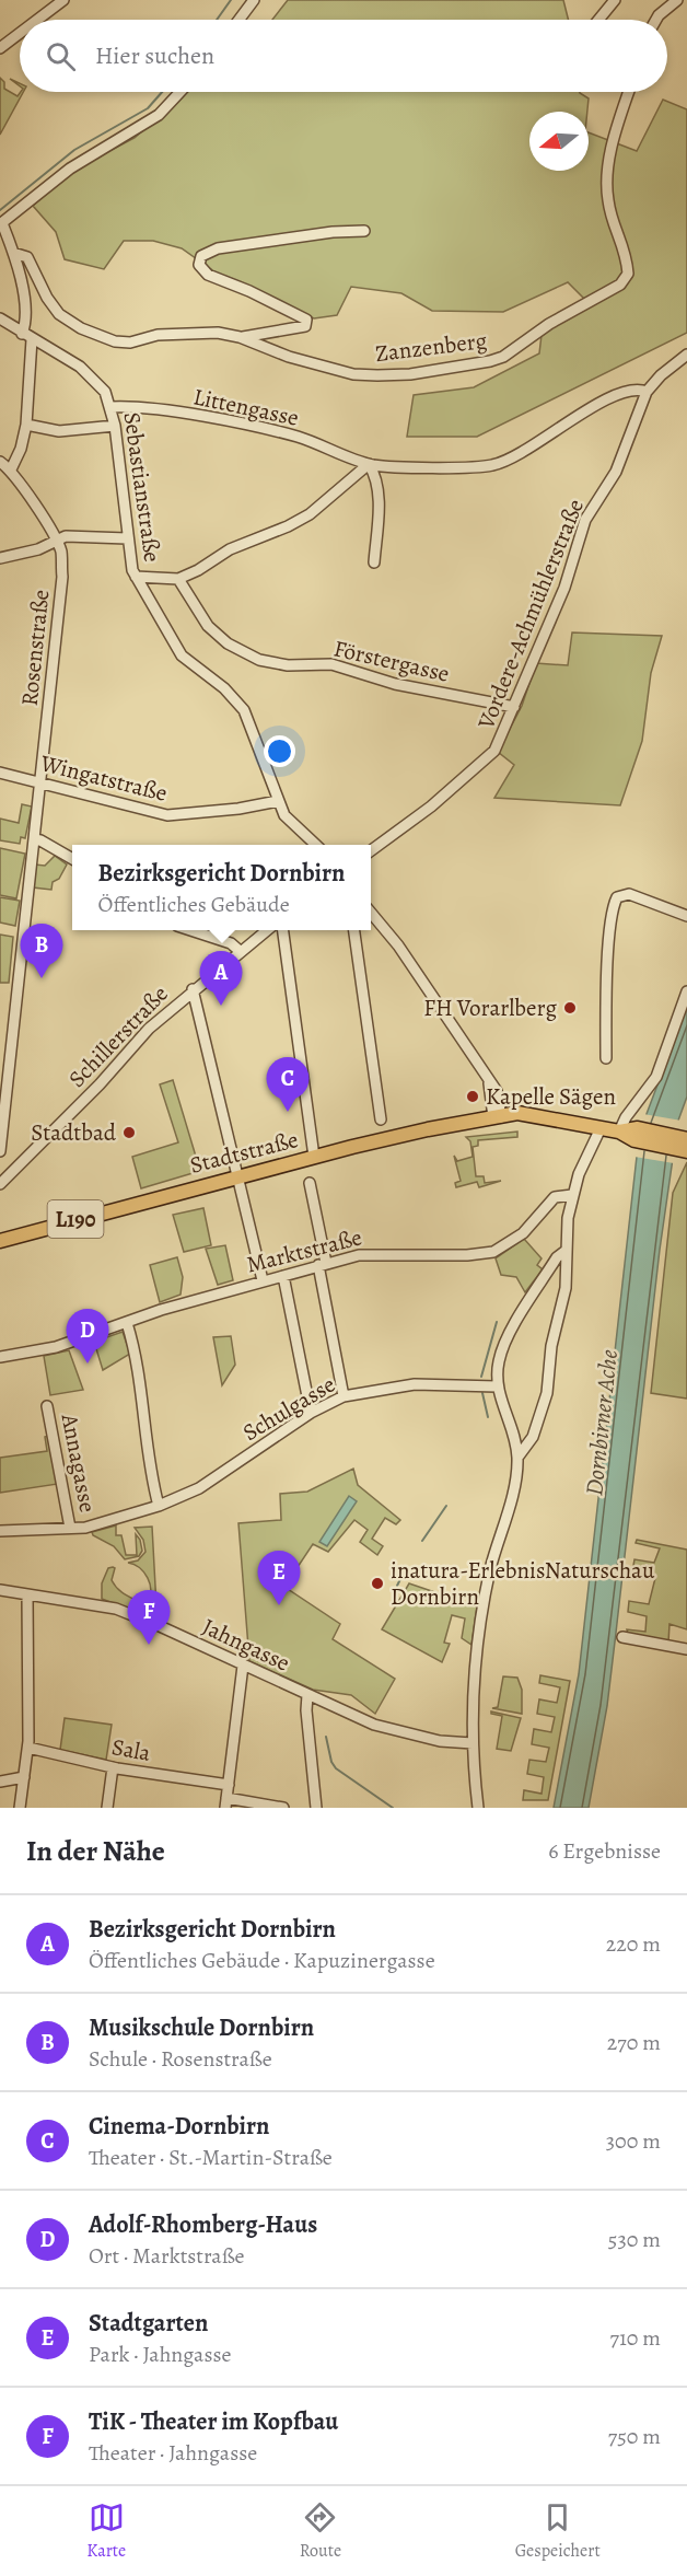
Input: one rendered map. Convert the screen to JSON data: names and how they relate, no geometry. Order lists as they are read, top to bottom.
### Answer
{
  "streets": {
    "main road": ["Stadtstraße", "L190"],
    "street": [
      "Zanzenberg",
      "Littengasse",
      "Sebastianstraße",
      "Vordere-Achmühlerstraße",
      "Rosenstraße",
      "Förstergasse",
      "Wingatstraße",
      "Schillerstraße",
      "Marktstraße",
      "Schulgasse",
      "Annagasse",
      "Jahngasse",
      "Sala"
    ]
  },
  "crossings": [
    ["Littengasse", "Sebastianstraße"],
    ["Sebastianstraße", "Wingatstraße"],
    ["Vordere-Achmühlerstraße", "Förstergasse"],
    ["Rosenstraße", "Wingatstraße"],
    ["Schulgasse", "Annagasse"]
  ],
  "water": ["Dornbirner Ache"],
  "places": [
    "FH Vorarlberg",
    "Kapelle Sägen",
    "Stadtbad",
    "inatura-ErlebnisNaturschau Dornbirn"
  ],
  "north": "left",
  "page": {
    "search": "Hier suchen",
    "popup": ["Bezirksgericht Dornbirn", "Öffentliches Gebäude"],
    "pins": [
      "B",
      "A",
      "C",
      "D",
      "E",
      "F"
    ],
    "heading": ["In der Nähe", "6 Ergebnisse"],
    "list": [
      {
        "mark": "A",
        "name": "Bezirksgericht Dornbirn",
        "note": "Öffentliches Gebäude · Kapuzinergasse",
        "value": "220 m"
      },
      {
        "mark": "B",
        "name": "Musikschule Dornbirn",
        "note": "Schule · Rosenstraße",
        "value": "270 m"
      },
      {
        "mark": "C",
        "name": "Cinema-Dornbirn",
        "note": "Theater · St.-Martin-Straße",
        "value": "300 m"
      },
      {
        "mark": "D",
        "name": "Adolf-Rhomberg-Haus",
        "note": "Ort · Marktstraße",
        "value": "530 m"
      },
      {
        "mark": "E",
        "name": "Stadtgarten",
        "note": "Park · Jahngasse",
        "value": "710 m"
      },
      {
        "mark": "F",
        "name": "TiK - Theater im Kopfbau",
        "note": "Theater · Jahngasse",
        "value": "750 m"
      }
    ],
    "nav": ["Karte", "Route", "Gespeichert"]
  }
}
